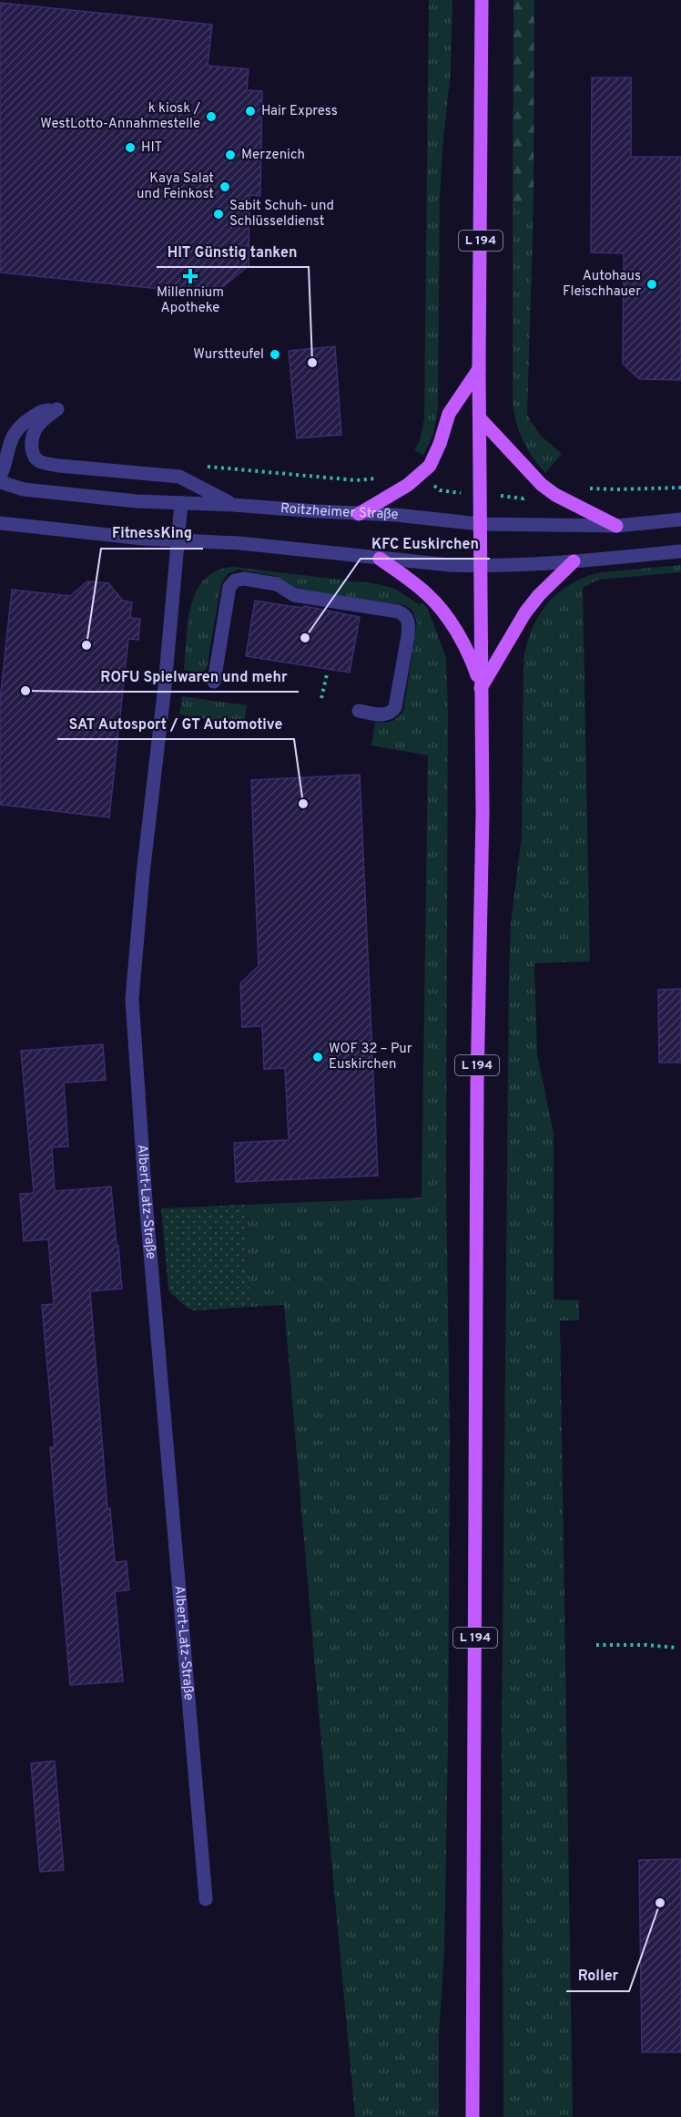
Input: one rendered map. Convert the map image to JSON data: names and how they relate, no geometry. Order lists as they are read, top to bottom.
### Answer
{
  "streets": {
    "main road": ["L 194"],
    "street": ["Roitzheimer Straße", "Albert-Latz-Straße"]
  },
  "crossings": [
    ["L 194", "Roitzheimer Straße"],
    ["Roitzheimer Straße", "Albert-Latz-Straße"]
  ],
  "places": {
    "other": [
      "Hair Express",
      "k kiosk / WestLotto-Annahmestelle",
      "HIT",
      "Merzenich",
      "Kaya Salat und Feinkost",
      "Sabit Schuh- und Schlüsseldienst",
      "Autohaus Fleischhauer",
      "Wurstteufel",
      "HIT Günstig tanken",
      "KFC Euskirchen",
      "FitnessKing",
      "ROFU Spielwaren und mehr",
      "SAT Autosport / GT Automotive",
      "WOF 32 – Pur Euskirchen",
      "Roller"
    ],
    "health": ["Millennium Apotheke"]
  }
}
